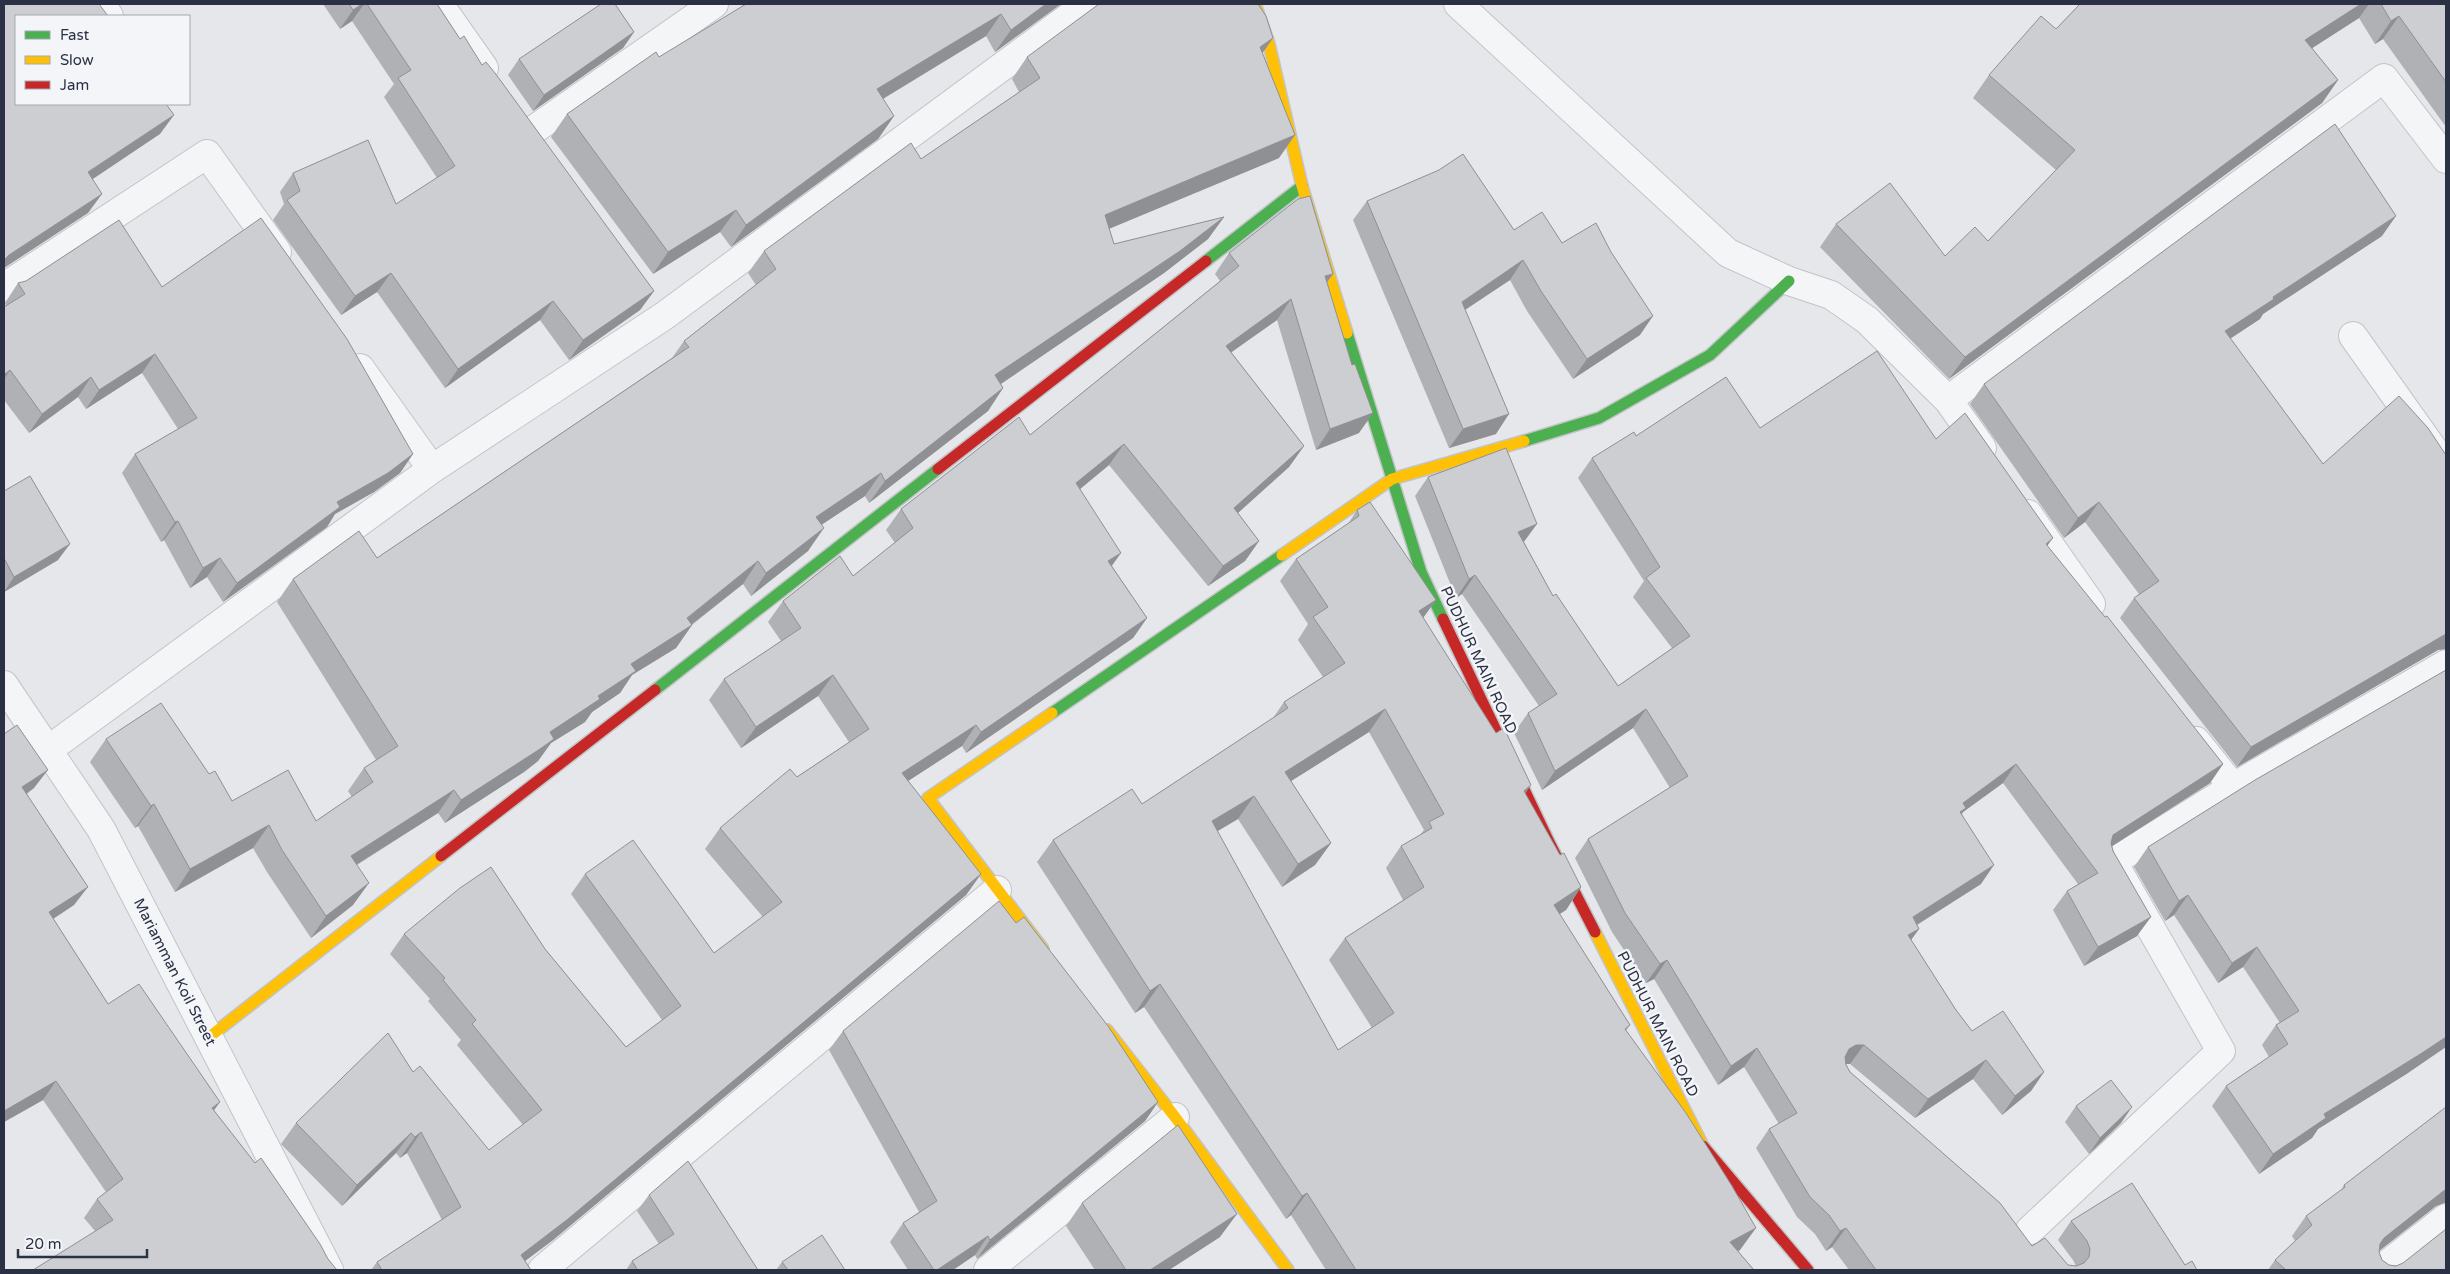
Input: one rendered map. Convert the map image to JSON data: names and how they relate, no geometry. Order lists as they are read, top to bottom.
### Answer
{
  "streets": {
    "street": ["PUDHUR MAIN ROAD", "Mariamman Koil Street"]
  },
  "legend": ["Fast", "Slow", "Jam"],
  "scale_bar": "20 m"
}
